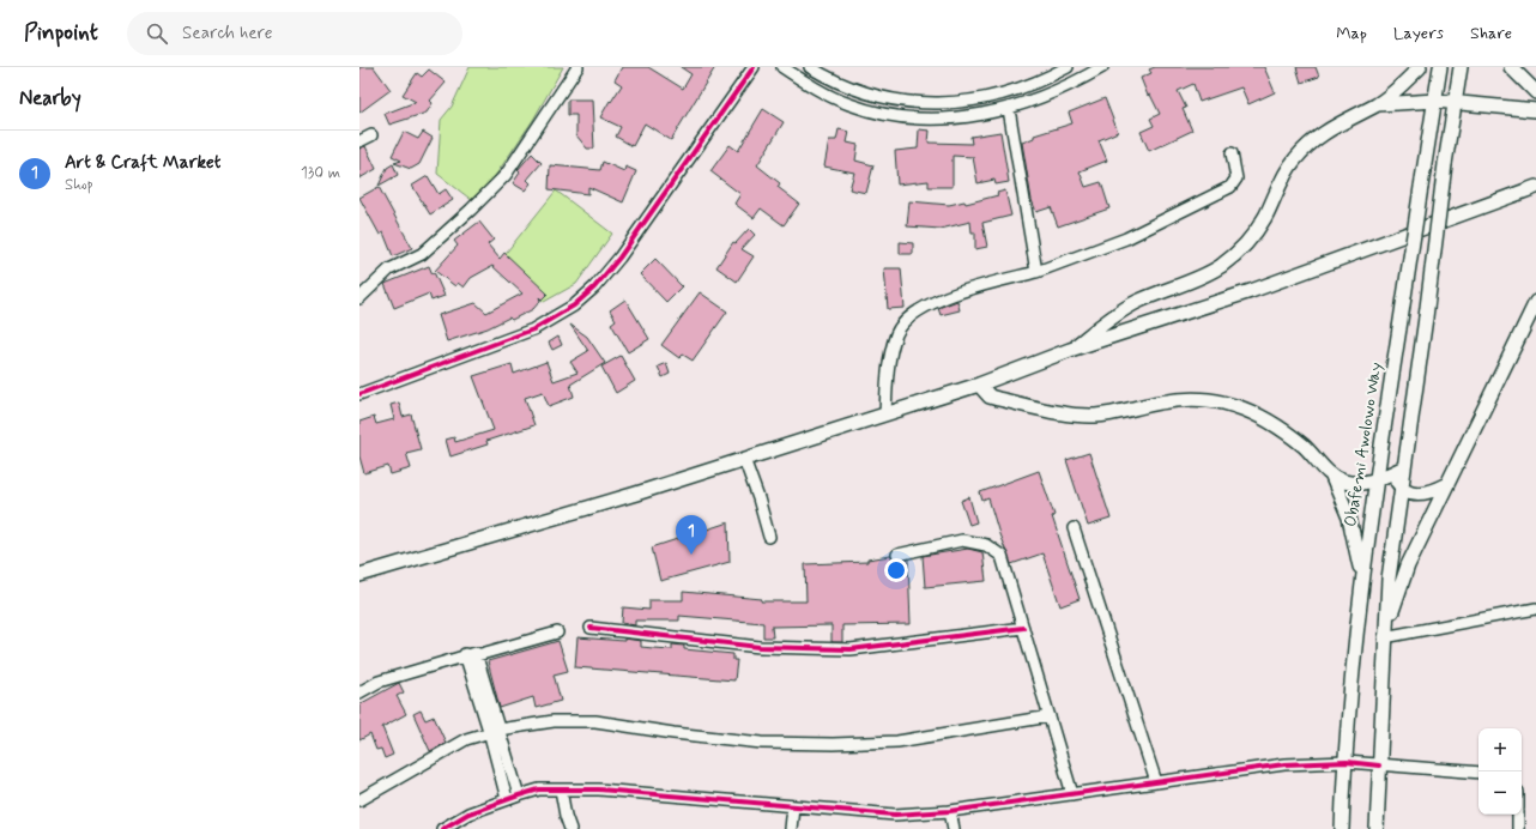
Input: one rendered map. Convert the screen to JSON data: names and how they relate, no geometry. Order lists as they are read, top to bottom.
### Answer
{
  "streets": {
    "main road": ["Obafemi Awolowo Way"]
  },
  "page": {
    "header": "Pinpoint",
    "search": "Search here",
    "nav": ["Map", "Layers", "Share"],
    "heading": "Nearby",
    "list": [
      {
        "mark": "1",
        "name": "Art & Craft Market",
        "note": "Shop",
        "value": "130 m"
      }
    ],
    "pins": "1",
    "map_buttons": ["+", "−"]
  }
}
